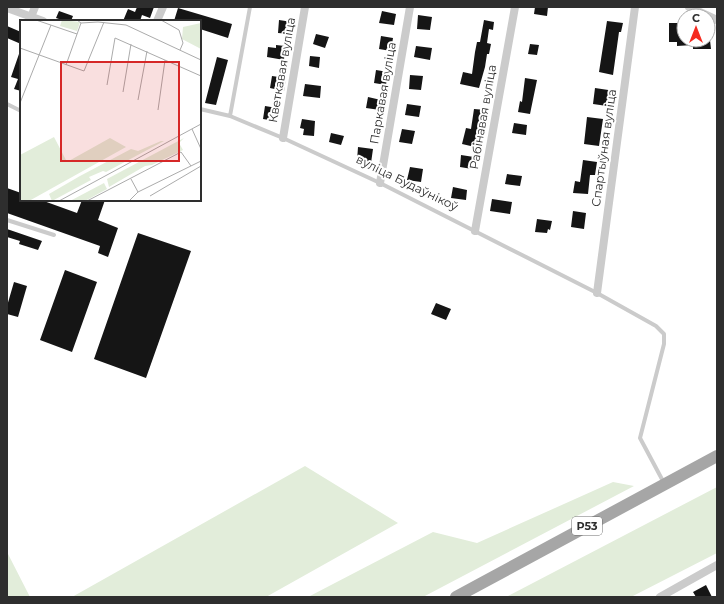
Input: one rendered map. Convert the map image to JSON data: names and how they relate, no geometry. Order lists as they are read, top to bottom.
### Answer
{
  "streets": {
    "main road": ["Р53"],
    "street": [
      "Кветкавая вуліца",
      "Паркавая вуліца",
      "Рабінавая вуліца",
      "Спартыўная вуліца"
    ],
    "lane": ["вуліца Будаўнікоў"]
  },
  "crossings": [
    ["Кветкавая вуліца", "вуліца Будаўнікоў"],
    ["Паркавая вуліца", "вуліца Будаўнікоў"],
    ["Рабінавая вуліца", "вуліца Будаўнікоў"],
    ["Спартыўная вуліца", "вуліца Будаўнікоў"],
    ["вуліца Будаўнікоў", "Р53"]
  ],
  "north": "top"
}
